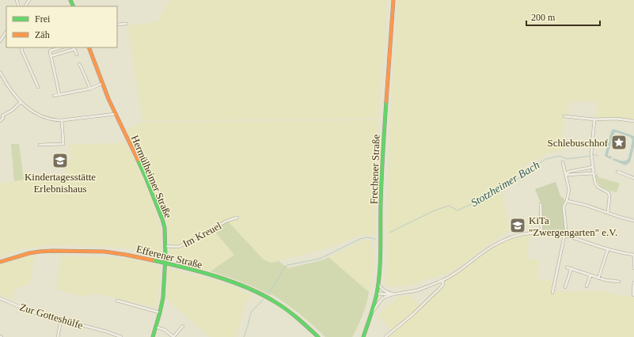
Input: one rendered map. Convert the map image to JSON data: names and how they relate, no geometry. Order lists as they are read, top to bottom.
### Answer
{
  "streets": {
    "street": [
      "Frechener Straße",
      "Hermülheimer Straße",
      "Im Kreuel",
      "Efferener Straße",
      "Zur Gotteshülfe"
    ]
  },
  "crossings": [
    ["Hermülheimer Straße", "Im Kreuel"],
    ["Hermülheimer Straße", "Efferener Straße"]
  ],
  "water": ["Stotzheimer Bach"],
  "places": {
    "place": ["Schlebuschhof"],
    "school or university": ["Kindertagesstätte Erlebnishaus", "KiTa \"Zwergengarten\" e.V."]
  },
  "legend": ["Frei", "Zäh"],
  "scale_bar": "200 m"
}
